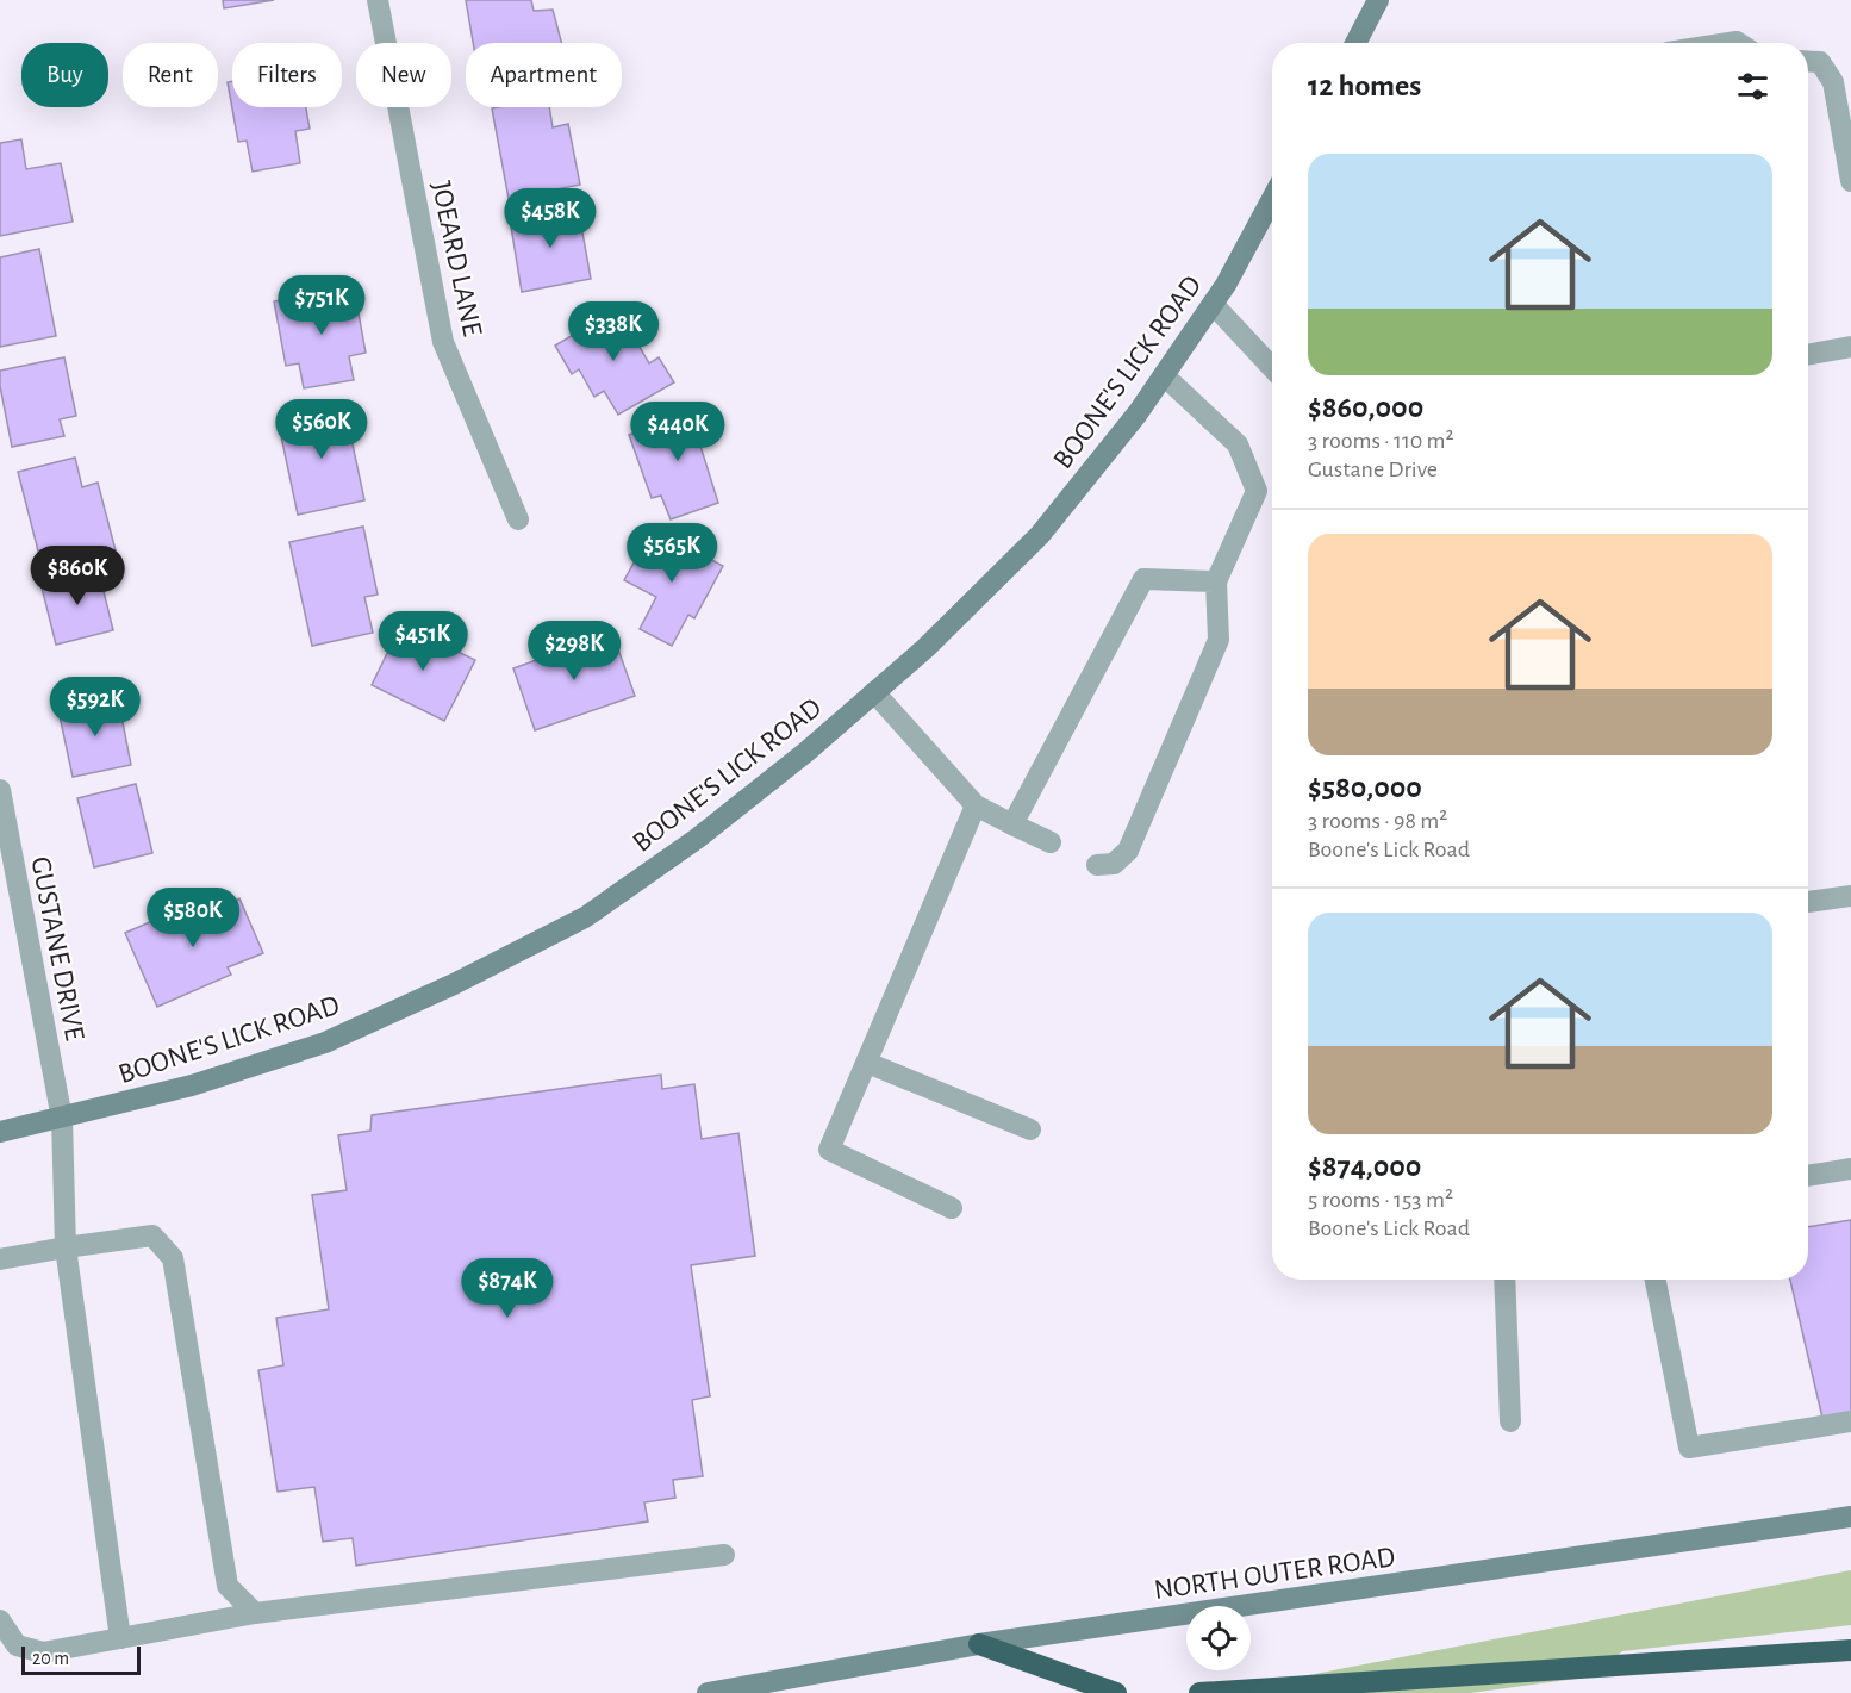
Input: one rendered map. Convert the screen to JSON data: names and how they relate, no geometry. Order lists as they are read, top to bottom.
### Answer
{
  "streets": {
    "street": [
      "JOEARD LANE",
      "BOONE'S LICK ROAD",
      "GUSTANE DRIVE",
      "NORTH OUTER ROAD"
    ]
  },
  "crossings": [
    ["BOONE'S LICK ROAD", "GUSTANE DRIVE"]
  ],
  "scale_bar": "20 m",
  "page": {
    "chip": [
      "Buy",
      "Rent",
      "Filters",
      "New",
      "Apartment"
    ],
    "heading": "12 homes",
    "list": [
      {
        "name": "$860,000",
        "note": "3 rooms · 110 m² · Gustane Drive"
      },
      {
        "name": "$580,000",
        "note": "3 rooms · 98 m² · Boone's Lick Road"
      },
      {
        "name": "$874,000",
        "note": "5 rooms · 153 m² · Boone's Lick Road"
      }
    ],
    "price": [
      "$458K",
      "$751K",
      "$338K",
      "$560K",
      "$440K",
      "$565K",
      "$860K",
      "$451K",
      "$298K",
      "$592K",
      "$580K",
      "$874K"
    ],
    "scale": "20 m"
  }
}
